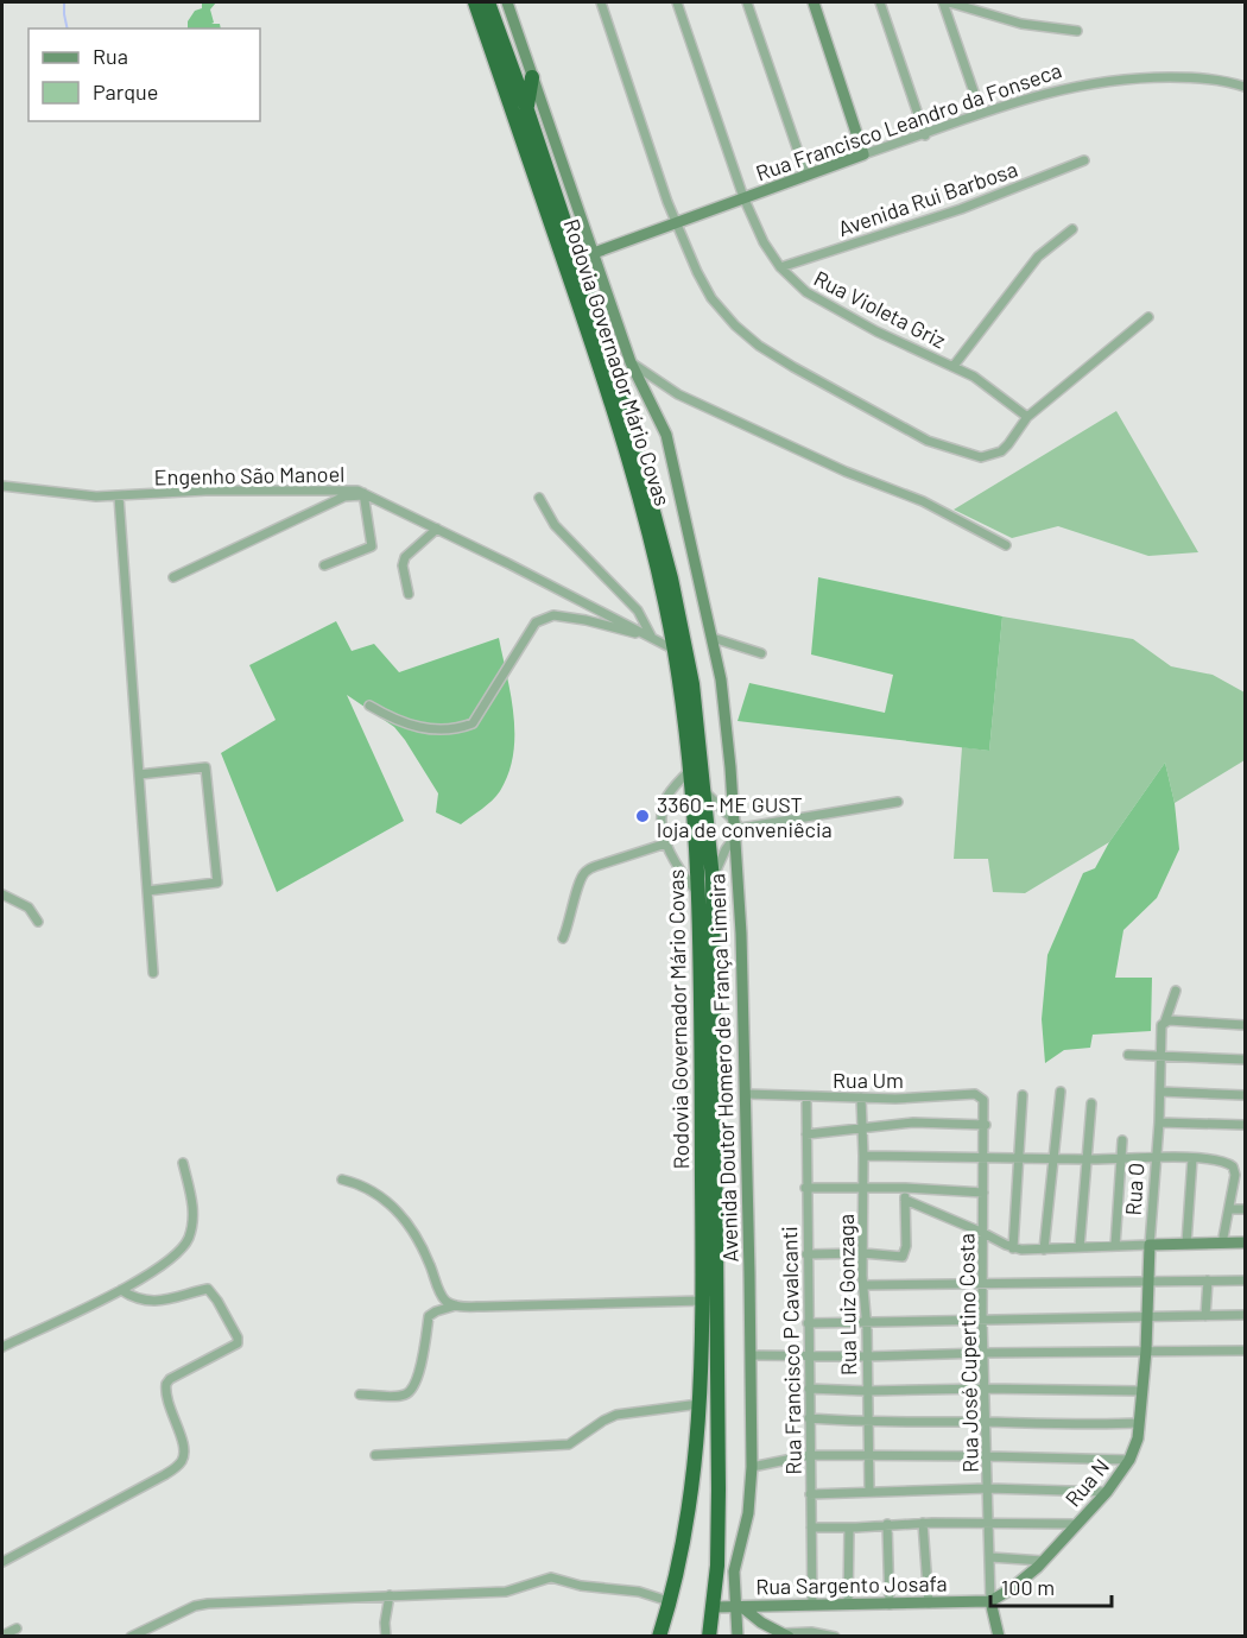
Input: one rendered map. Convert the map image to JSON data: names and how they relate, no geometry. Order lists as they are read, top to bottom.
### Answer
{
  "streets": {
    "highway": ["Rodovia Governador Mário Covas"],
    "main road": [
      "Rua Francisco Leandro da Fonseca",
      "Avenida Doutor Homero de França Limeira",
      "Rua O",
      "Rua N",
      "Rua Sargento Josafa"
    ],
    "street": [
      "Avenida Rui Barbosa",
      "Rua Violeta Griz",
      "Engenho São Manoel",
      "Rua Um",
      "Rua Luiz Gonzaga",
      "Rua Francisco P Cavalcanti",
      "Rua José Cupertino Costa"
    ]
  },
  "crossings": [
    ["Rua Francisco Leandro da Fonseca", "Rua Violeta Griz"],
    ["Rua Francisco Leandro da Fonseca", "Avenida Doutor Homero de França Limeira"],
    ["Avenida Rui Barbosa", "Rua Violeta Griz"],
    ["Rodovia Governador Mário Covas", "Engenho São Manoel"],
    ["Rodovia Governador Mário Covas", "Rua Sargento Josafa"],
    ["Avenida Doutor Homero de França Limeira", "Rua Um"],
    ["Avenida Doutor Homero de França Limeira", "Rua Sargento Josafa"],
    ["Rua Um", "Rua Luiz Gonzaga"],
    ["Rua Um", "Rua Francisco P Cavalcanti"],
    ["Rua Um", "Rua José Cupertino Costa"],
    ["Rua O", "Rua N"],
    ["Rua Francisco P Cavalcanti", "Rua Sargento Josafa"],
    ["Rua José Cupertino Costa", "Rua N"],
    ["Rua José Cupertino Costa", "Rua Sargento Josafa"],
    ["Rua N", "Rua Sargento Josafa"]
  ],
  "places": ["3360 - ME GUST loja de conveniêcia"],
  "legend": ["Rua", "Parque"],
  "scale_bar": "100 m"
}
